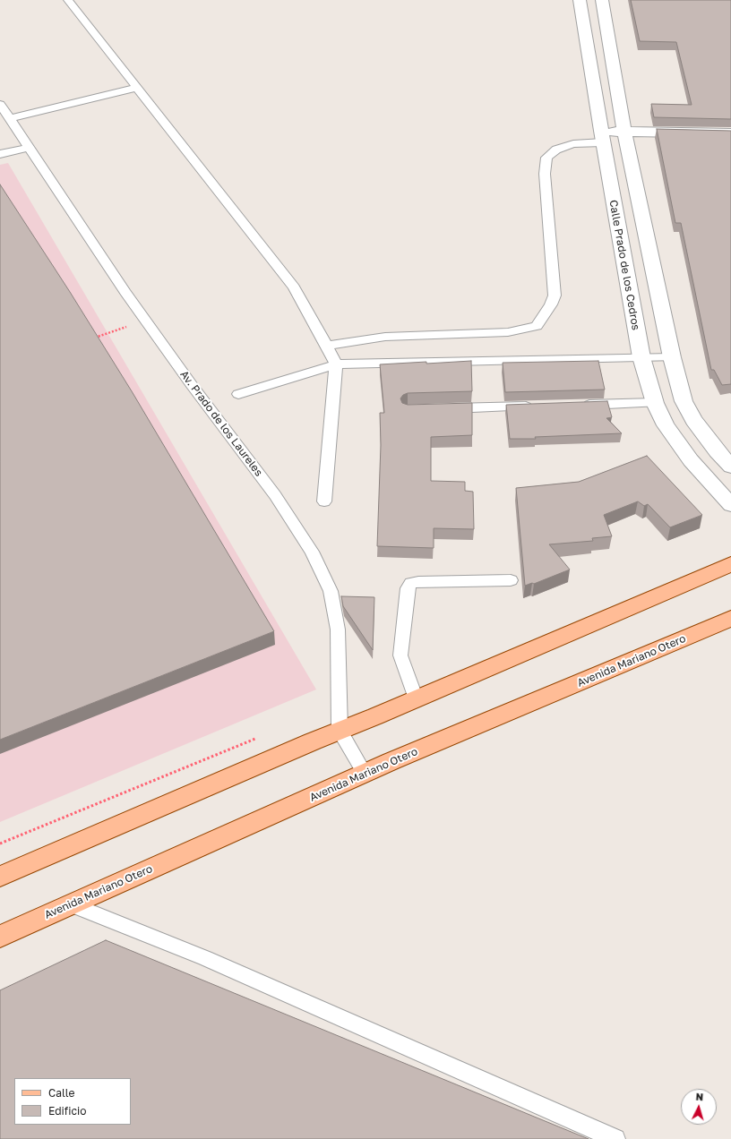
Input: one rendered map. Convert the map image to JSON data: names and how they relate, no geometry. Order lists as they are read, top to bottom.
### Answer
{
  "streets": {
    "main road": ["Avenida Mariano Otero"],
    "street": ["Calle Prado de los Cedros"],
    "lane": ["Av. Prado de los Laureles"]
  },
  "legend": ["Calle", "Edificio"],
  "north": "top"
}
